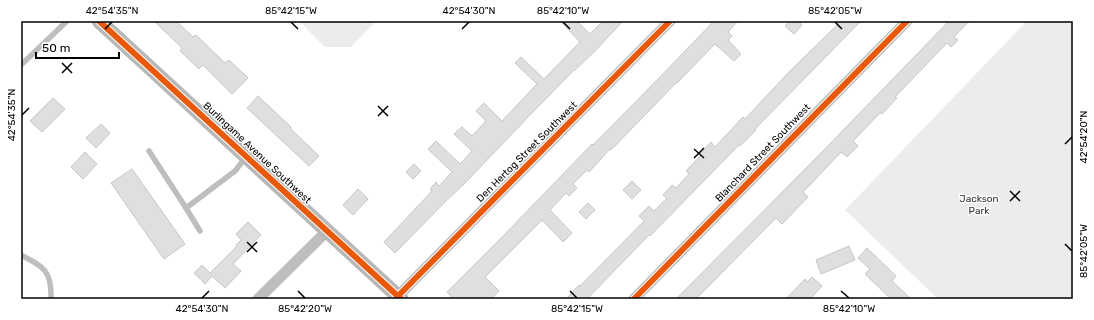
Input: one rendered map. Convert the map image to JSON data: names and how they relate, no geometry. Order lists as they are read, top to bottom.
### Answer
{
  "streets": {
    "street": ["Den Hertog Street Southwest", "Burlingame Avenue Southwest", "Blanchard Street Southwest"]
  },
  "crossings": [
    ["Den Hertog Street Southwest", "Burlingame Avenue Southwest"]
  ],
  "parks": ["Jackson Park"],
  "scale_bar": "50 m",
  "coordinates": [
    "42°54'35\"N",
    "85°42'15\"W",
    "42°54'30\"N",
    "85°42'10\"W",
    "85°42'05\"W",
    "42°54'20\"N",
    "85°42'20\"W"
  ]
}
